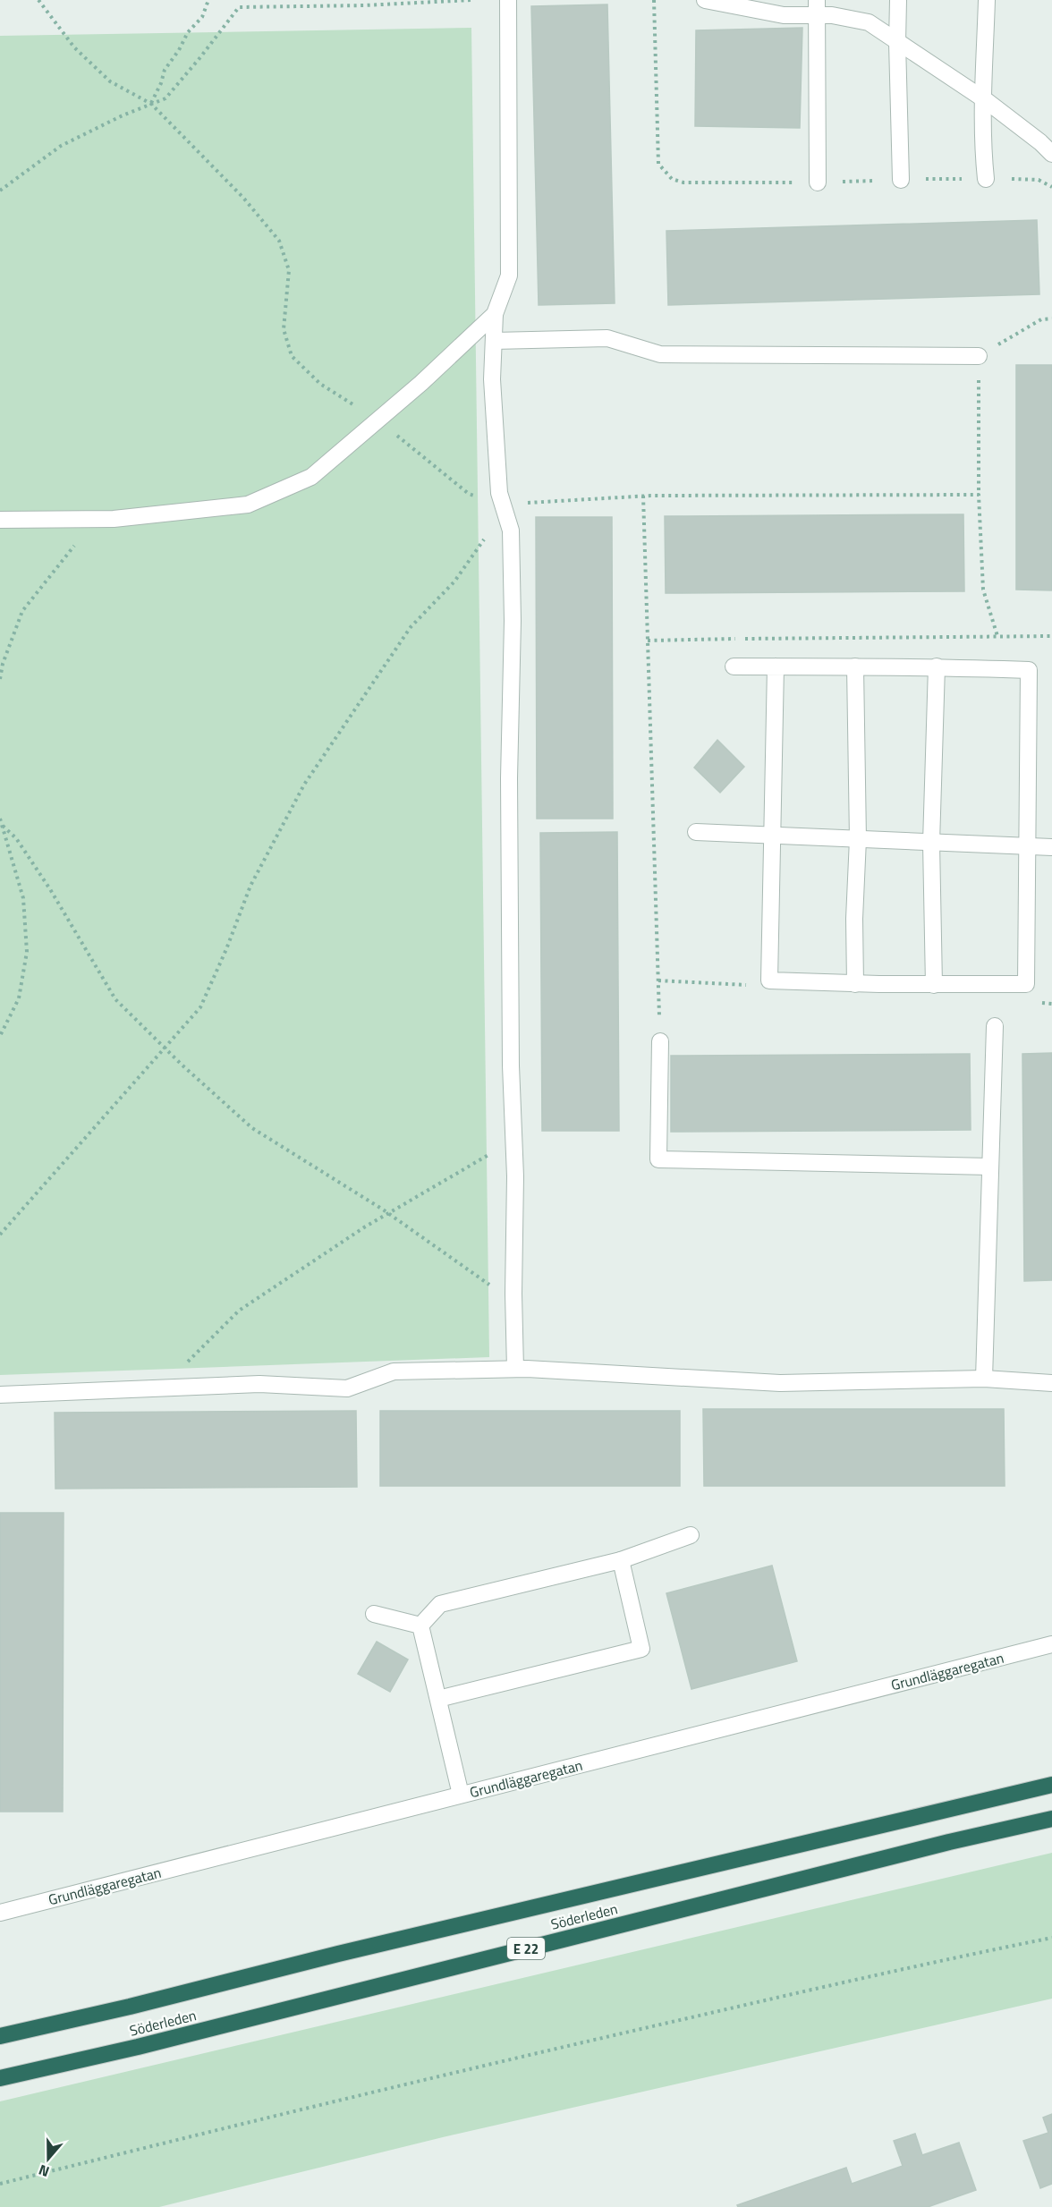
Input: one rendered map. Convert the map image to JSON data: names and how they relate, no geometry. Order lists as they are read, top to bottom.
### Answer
{
  "streets": {
    "highway": ["Söderleden", "E 22"],
    "street": ["Grundläggaregatan"]
  },
  "north": "bottom"
}
